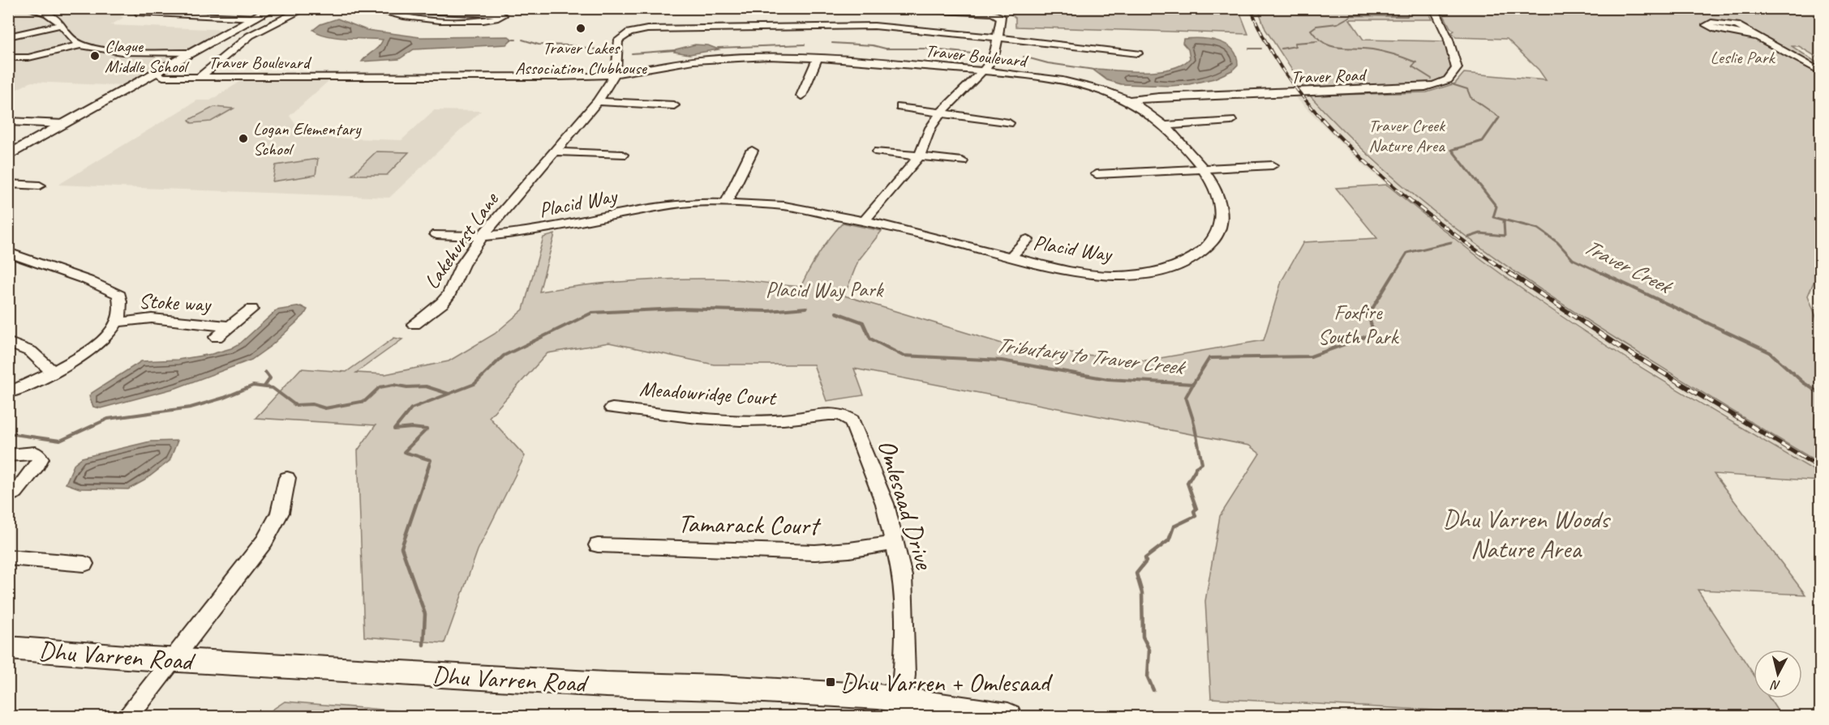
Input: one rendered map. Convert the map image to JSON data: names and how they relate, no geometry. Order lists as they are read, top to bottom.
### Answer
{
  "streets": {
    "main road": ["Dhu Varren Road"],
    "street": [
      "Traver Boulevard",
      "Traver Road",
      "Placid Way",
      "Lakehurst Lane",
      "Stoke way",
      "Meadowridge Court",
      "Omlesaad Drive",
      "Tamarack Court"
    ]
  },
  "crossings": [
    ["Traver Boulevard", "Traver Road"],
    ["Traver Boulevard", "Placid Way"],
    ["Traver Boulevard", "Lakehurst Lane"],
    ["Traver Road", "Placid Way"],
    ["Placid Way", "Lakehurst Lane"],
    ["Meadowridge Court", "Omlesaad Drive"],
    ["Omlesaad Drive", "Tamarack Court"],
    ["Omlesaad Drive", "Dhu Varren Road"]
  ],
  "water": ["Traver Creek", "Tributary to Traver Creek"],
  "parks": [
    "Leslie Park",
    "Traver Creek Nature Area",
    "Placid Way Park",
    "Foxfire South Park",
    "Dhu Varren Woods Nature Area"
  ],
  "places": {
    "other": ["Traver Lakes Association Clubhouse", "Clague Middle School", "Logan Elementary School"],
    "transit": ["Dhu Varren + Omlesaad"]
  },
  "north": "bottom"
}
